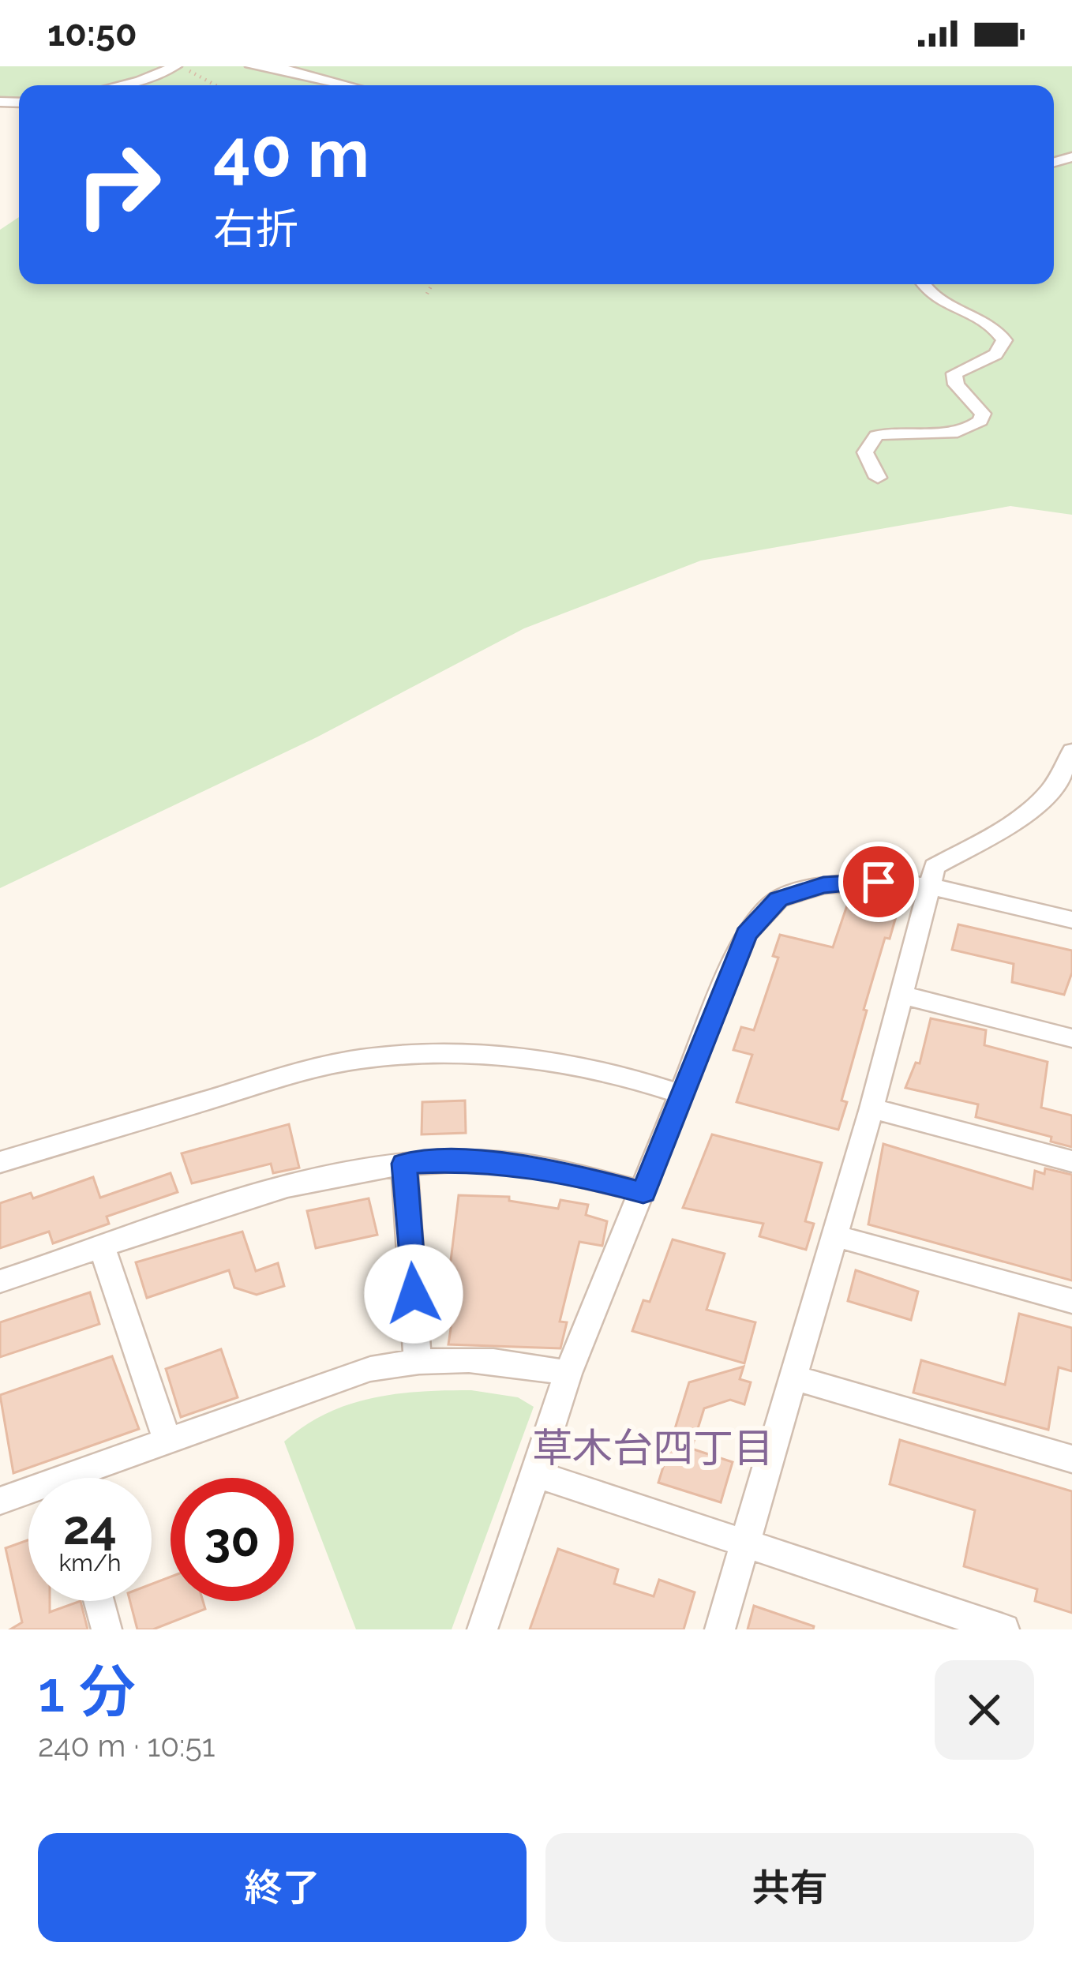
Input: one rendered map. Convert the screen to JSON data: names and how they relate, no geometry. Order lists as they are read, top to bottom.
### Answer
{
  "districts": ["草木台四丁目"],
  "page": {
    "status": "10:50",
    "turn": ["40 m", "右折"],
    "speed": "24 km/h",
    "limit": "30",
    "heading": ["1 分", "240 m · 10:51"],
    "buttons": ["終了", "共有"]
  }
}
